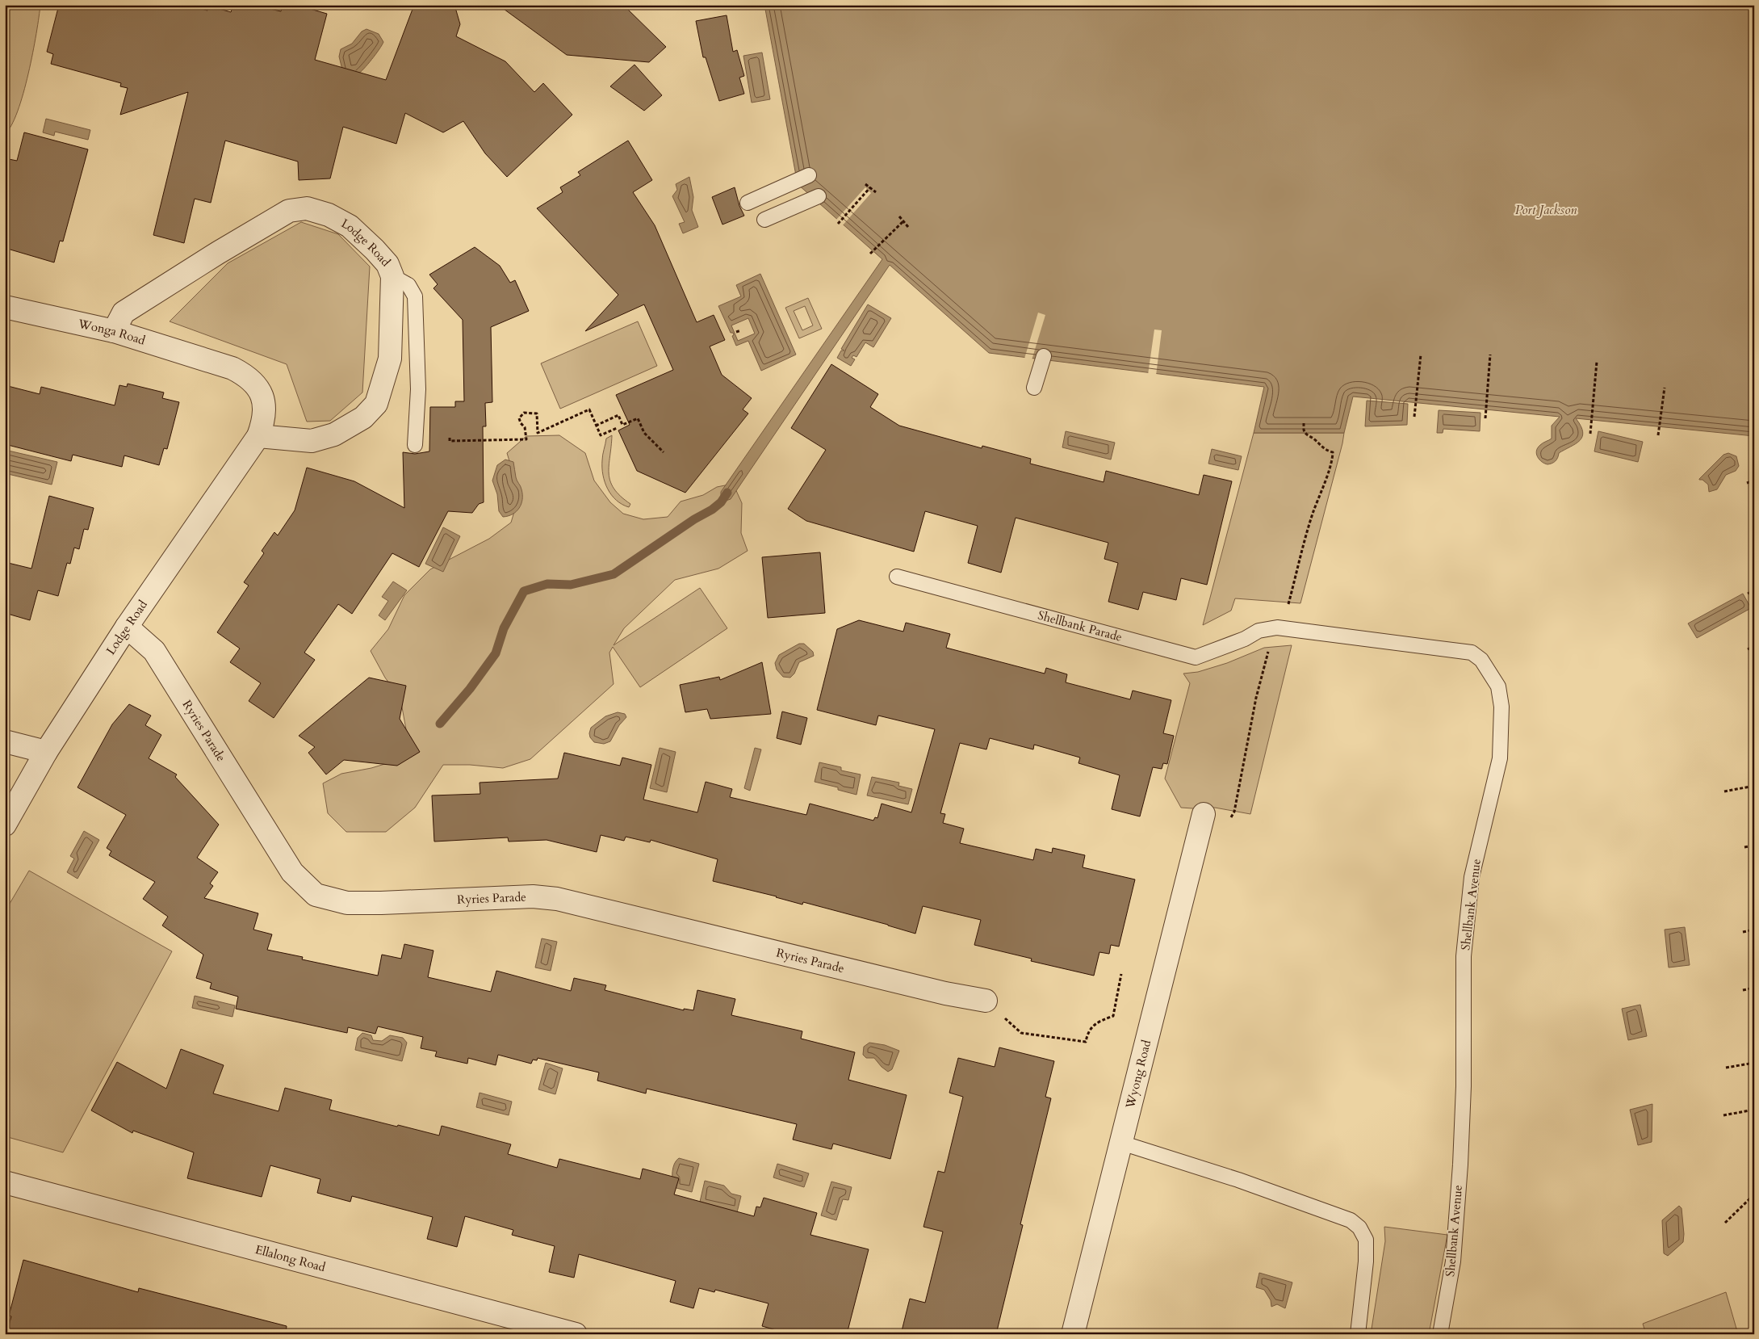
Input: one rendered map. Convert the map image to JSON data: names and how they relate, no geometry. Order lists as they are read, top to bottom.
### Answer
{
  "streets": {
    "street": [
      "Lodge Road",
      "Wonga Road",
      "Ryries Parade",
      "Wyong Road",
      "Ellalong Road"
    ],
    "lane": ["Shellbank Parade", "Shellbank Avenue"]
  },
  "crossings": [
    ["Lodge Road", "Wonga Road"],
    ["Lodge Road", "Ryries Parade"],
    ["Shellbank Parade", "Shellbank Avenue"]
  ],
  "water": ["Port Jackson"]
}
